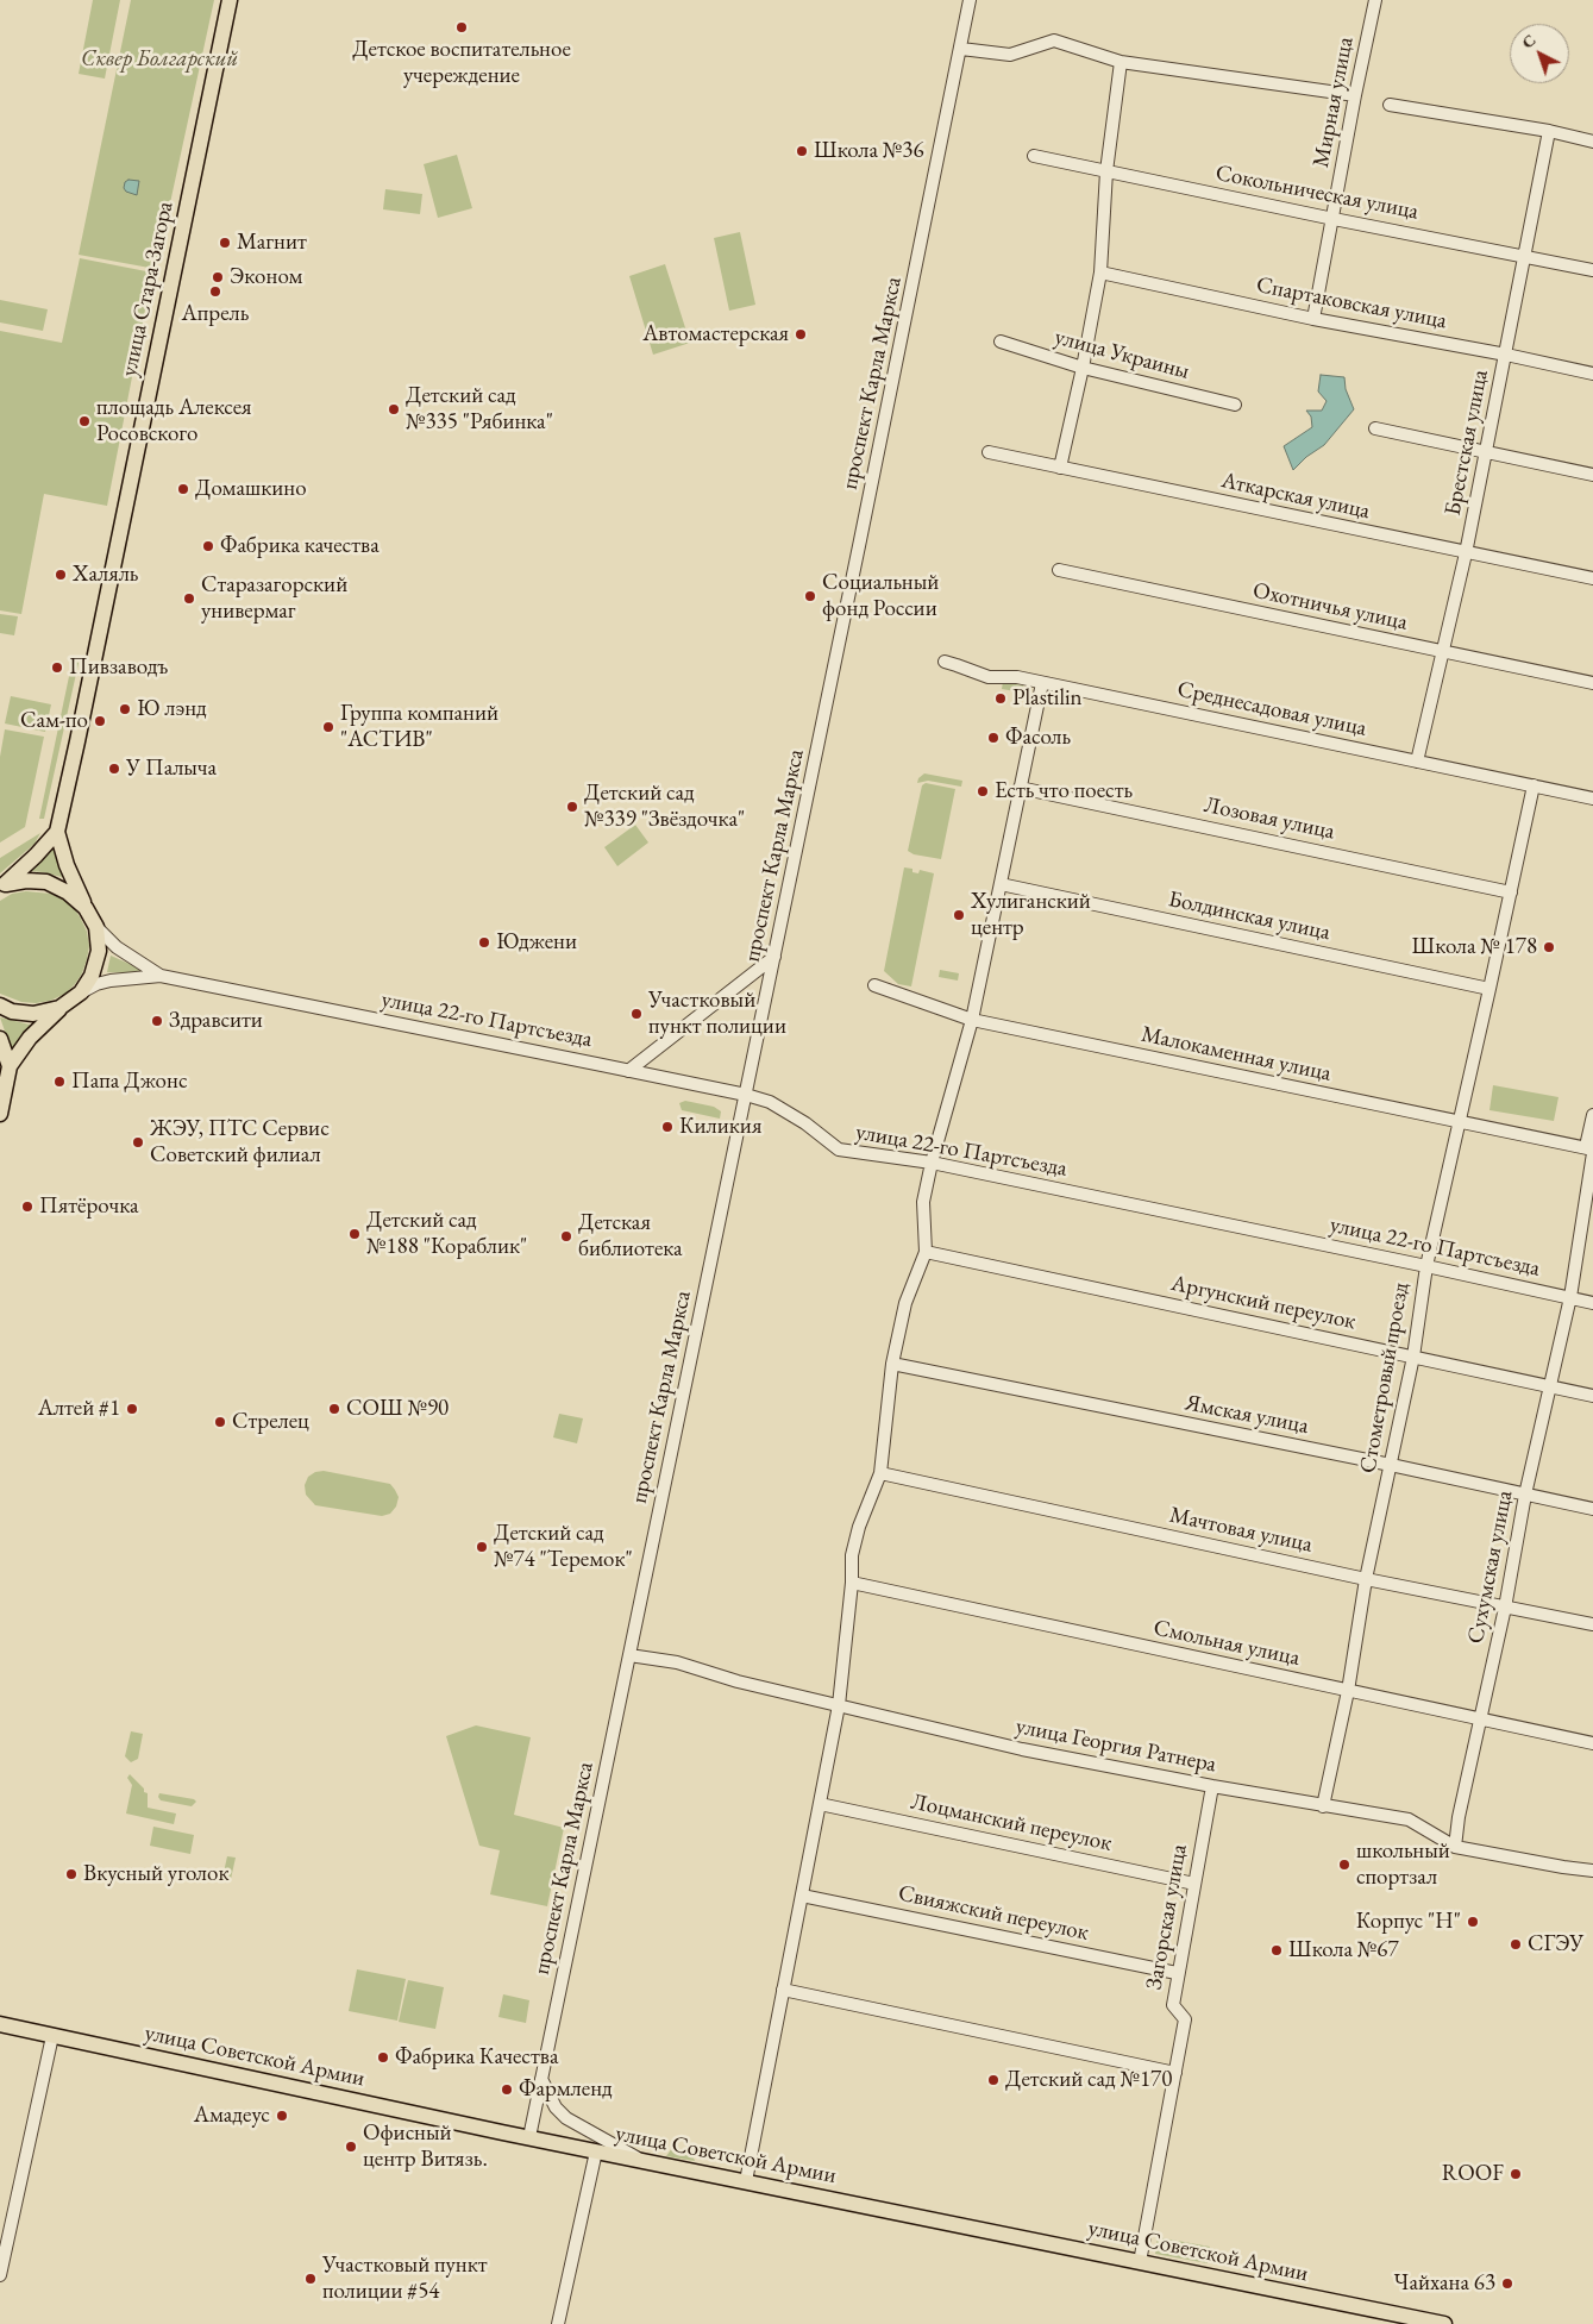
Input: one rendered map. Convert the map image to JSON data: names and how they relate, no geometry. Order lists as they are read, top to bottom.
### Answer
{
  "streets": {
    "main road": ["улица Стара-Загора", "улица Советской Армии"],
    "street": [
      "Мирная улица",
      "Сокольническая улица",
      "Спартаковская улица",
      "улица Украины",
      "проспект Карла Маркса",
      "Брестская улица",
      "Аткарская улица",
      "Охотничья улица",
      "Среднесадовая улица",
      "Лозовая улица",
      "Болдинская улица",
      "улица 22-го Партсъезда",
      "Малокаменная улица",
      "Аргунский переулок",
      "Стометровый проезд",
      "Ямская улица",
      "Мачтовая улица",
      "Сухумская улица",
      "Смольная улица",
      "улица Георгия Ратнера",
      "Лоцманский переулок",
      "Свияжский переулок",
      "Загорская улица"
    ]
  },
  "crossings": [
    ["Мирная улица", "Сокольническая улица"],
    ["Мирная улица", "Спартаковская улица"],
    ["Сокольническая улица", "Брестская улица"],
    ["улица Стара-Загора", "улица 22-го Партсъезда"],
    ["Спартаковская улица", "Брестская улица"],
    ["проспект Карла Маркса", "улица 22-го Партсъезда"],
    ["проспект Карла Маркса", "улица Георгия Ратнера"],
    ["проспект Карла Маркса", "улица Советской Армии"],
    ["Брестская улица", "Аткарская улица"],
    ["Брестская улица", "Охотничья улица"],
    ["Брестская улица", "Среднесадовая улица"],
    ["Среднесадовая улица", "Стометровый проезд"],
    ["Лозовая улица", "Стометровый проезд"],
    ["Болдинская улица", "Стометровый проезд"],
    ["улица 22-го Партсъезда", "Стометровый проезд"],
    ["улица 22-го Партсъезда", "Сухумская улица"],
    ["Малокаменная улица", "Стометровый проезд"],
    ["Малокаменная улица", "Сухумская улица"],
    ["Аргунский переулок", "Стометровый проезд"],
    ["Аргунский переулок", "Сухумская улица"],
    ["Стометровый проезд", "Ямская улица"],
    ["Стометровый проезд", "Мачтовая улица"],
    ["Стометровый проезд", "Смольная улица"],
    ["Стометровый проезд", "улица Георгия Ратнера"],
    ["Ямская улица", "Сухумская улица"],
    ["Мачтовая улица", "Сухумская улица"],
    ["Сухумская улица", "Смольная улица"],
    ["Сухумская улица", "улица Георгия Ратнера"],
    ["улица Георгия Ратнера", "Загорская улица"],
    ["Лоцманский переулок", "Загорская улица"],
    ["Свияжский переулок", "Загорская улица"],
    ["Загорская улица", "улица Советской Армии"]
  ],
  "parks": ["Сквер Болгарский"],
  "places": [
    "Детское воспитательное учереждение",
    "Школа №36",
    "Магнит",
    "Эконом",
    "Апрель",
    "Автомастерская",
    "Детский сад №335 \"Рябинка\"",
    "площадь Алексея Росовского",
    "Домашкино",
    "Фабрика качества",
    "Халяль",
    "Социальный фонд России",
    "Старазагорский универмаг",
    "Пивзаводъ",
    "Plastilin",
    "Ю лэнд",
    "Сам-по",
    "Группа компаний \"АСТИВ\"",
    "Фасоль",
    "У Палыча",
    "Есть что поесть",
    "Детский сад №339 \"Звёздочка\"",
    "Хулиганский центр",
    "Юджени",
    "Школа № 178",
    "Участковый пункт полиции",
    "Здравсити",
    "Папа Джонс",
    "Киликия",
    "ЖЭУ, ПТС Сервис Советский филиал",
    "Пятёрочка",
    "Детский сад №188 \"Кораблик\"",
    "Детская библиотека",
    "Алтей #1",
    "СОШ №90",
    "Стрелец",
    "Детский сад №74 \"Теремок\"",
    "школьный спортзал",
    "Вкусный уголок",
    "Корпус \"Н\"",
    "СГЭУ",
    "Школа №67",
    "Фабрика Качества",
    "Детский сад №170",
    "Фармленд",
    "Амадеус",
    "Офисный центр Витязь.",
    "ROOF",
    "Участковый пункт полиции #54",
    "Чайхана 63"
  ],
  "north": "top left"
}
